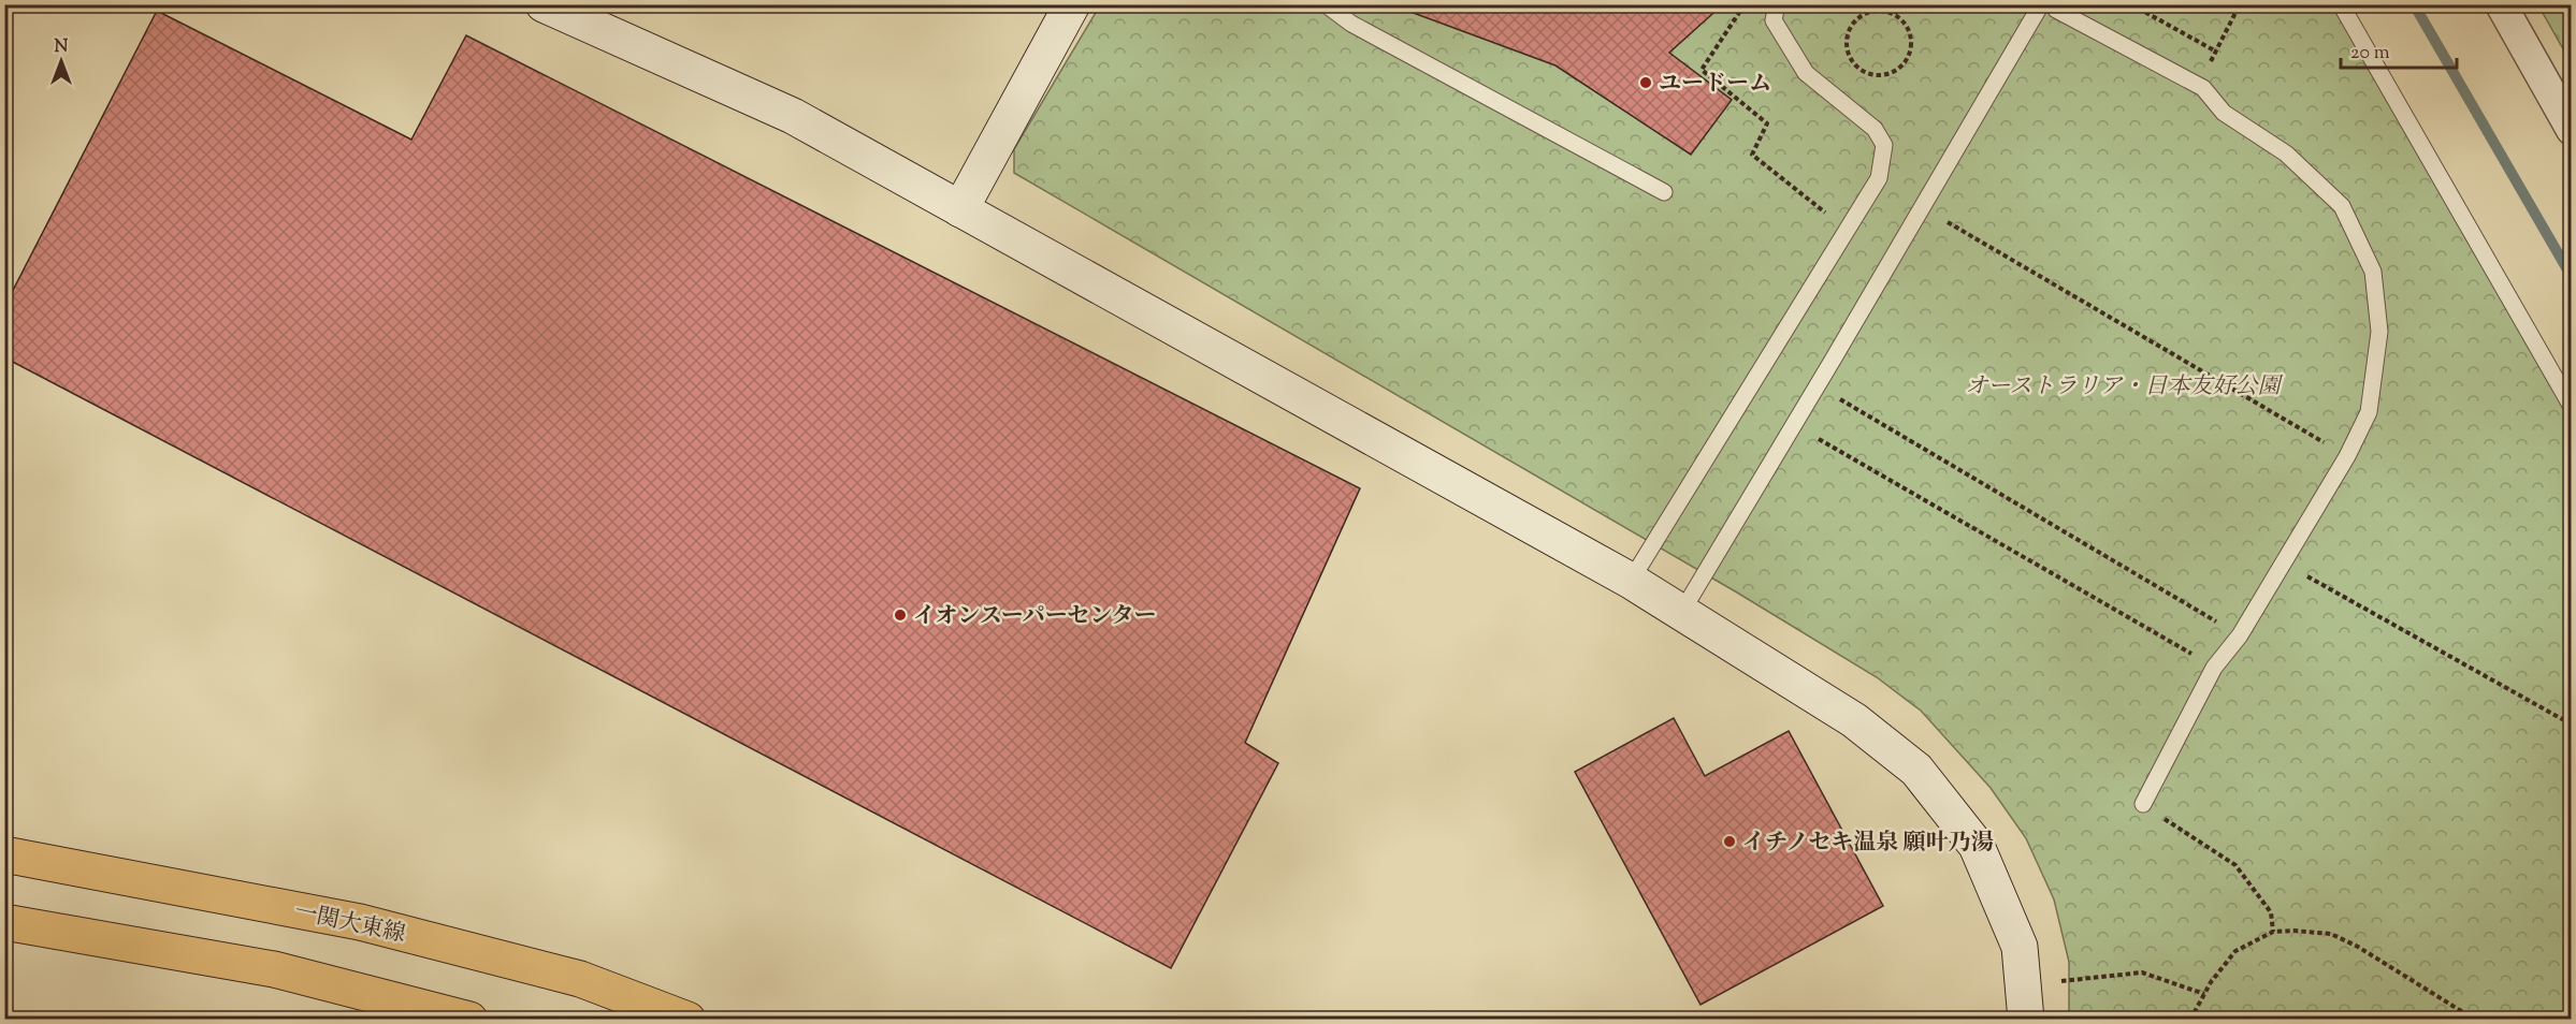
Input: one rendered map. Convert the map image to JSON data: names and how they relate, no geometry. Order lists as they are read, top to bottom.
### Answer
{
  "streets": {
    "main road": ["一関大東線"]
  },
  "parks": ["オーストラリア・日本友好公園"],
  "places": ["ユードーム", "イオンスーパーセンター", "イチノセキ温泉 願叶乃湯"],
  "scale_bar": "20 m",
  "north": "top"
}
